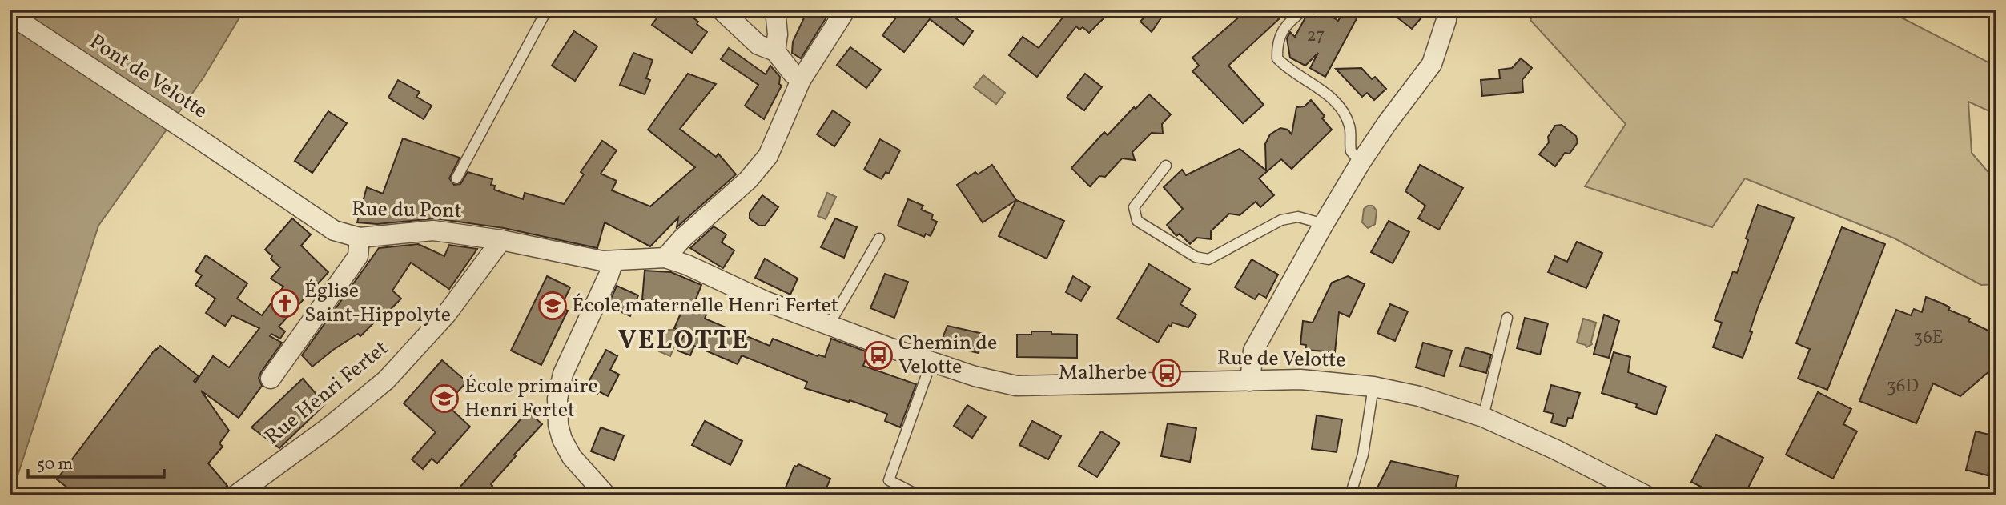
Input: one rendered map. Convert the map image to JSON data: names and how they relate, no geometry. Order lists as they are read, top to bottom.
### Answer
{
  "streets": {
    "street": [
      "Pont de Velotte",
      "Rue du Pont",
      "Rue de Velotte",
      "Rue Henri Fertet"
    ]
  },
  "crossings": [
    ["Pont de Velotte", "Rue du Pont"],
    ["Rue du Pont", "Rue de Velotte"],
    ["Rue du Pont", "Rue Henri Fertet"]
  ],
  "districts": ["VELOTTE"],
  "places": {
    "church": ["Église Saint-Hippolyte"],
    "school or university": ["École maternelle Henri Fertet", "École primaire Henri Fertet"],
    "bus stop": ["Chemin de Velotte", "Malherbe"]
  },
  "house_numbers": ["27", "36E", "36D"],
  "scale_bar": "50 m"
}
